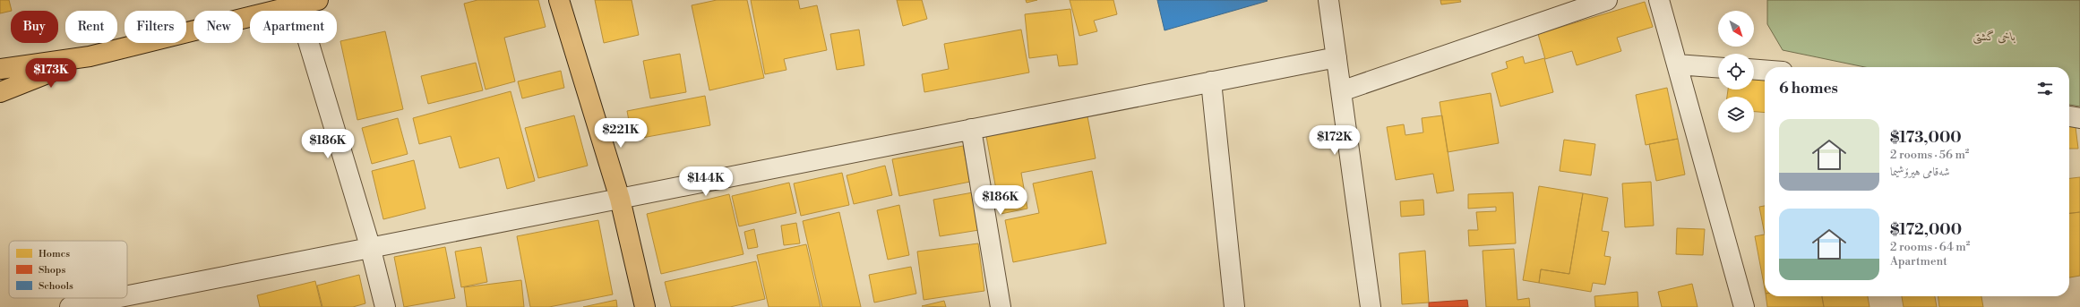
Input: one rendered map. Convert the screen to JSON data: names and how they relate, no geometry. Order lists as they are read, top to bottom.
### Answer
{
  "parks": ["باخی گشتی"],
  "legend": ["Homes", "Shops", "Schools"],
  "north": "bottom right",
  "page": {
    "chip": [
      "Buy",
      "Rent",
      "Filters",
      "New",
      "Apartment"
    ],
    "price": [
      "$173K",
      "$221K",
      "$172K",
      "$186K",
      "$144K",
      "$186K"
    ],
    "heading": "6 homes",
    "list": [
      {
        "name": "$173,000",
        "note": "2 rooms · 56 m² · شەقامی هیرۆشیما"
      },
      {
        "name": "$172,000",
        "note": "2 rooms · 64 m² · Apartment"
      }
    ]
  }
}
